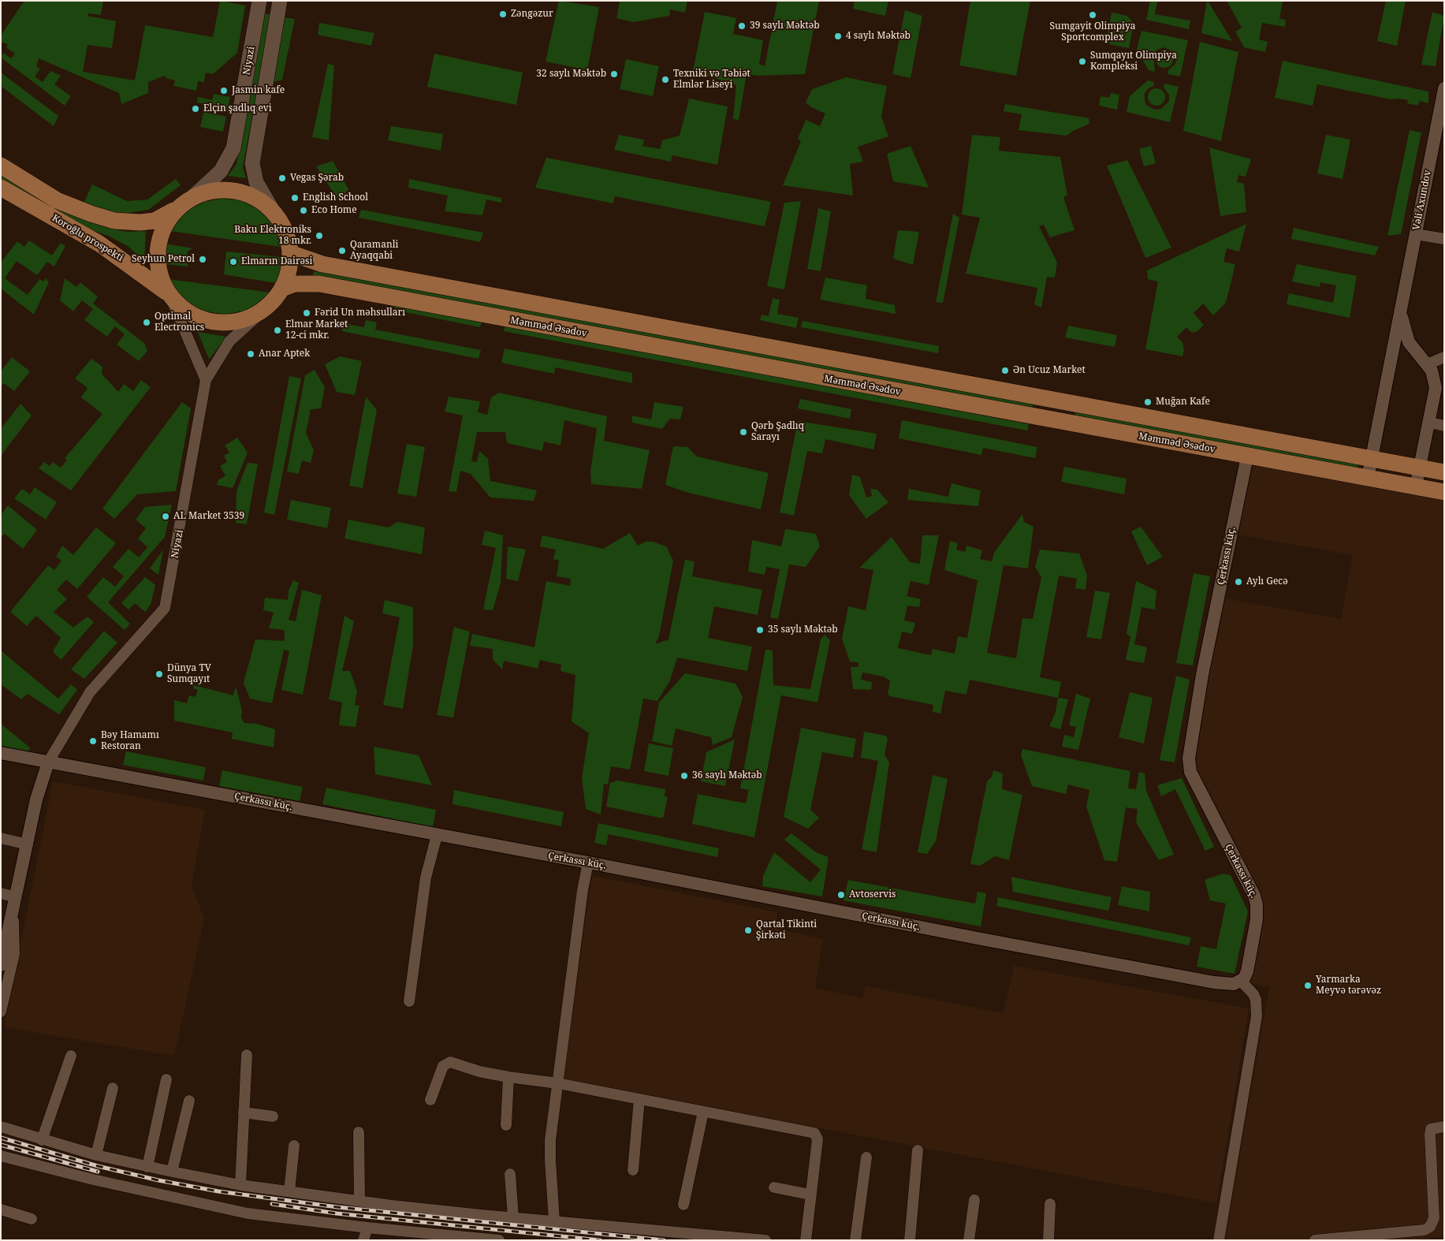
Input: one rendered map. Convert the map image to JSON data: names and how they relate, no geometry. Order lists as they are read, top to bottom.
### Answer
{
  "streets": {
    "main road": ["Niyazi", "Koroğlu prospekti", "Məmməd Əsədov"],
    "street": ["Vəli Axundov", "Çerkassı küç."]
  },
  "crossings": [
    ["Niyazi", "Koroğlu prospekti"],
    ["Niyazi", "Məmməd Əsədov"],
    ["Niyazi", "Çerkassı küç."],
    ["Vəli Axundov", "Məmməd Əsədov"],
    ["Koroğlu prospekti", "Məmməd Əsədov"],
    ["Məmməd Əsədov", "Çerkassı küç."]
  ],
  "places": [
    "Zəngəzur",
    "Sumgayit Olimpiya Sportcomplex",
    "39 saylı Məktəb",
    "4 saylı Məktəb",
    "Sumqayıt Olimpiya Kompleksi",
    "32 saylı Məktəb",
    "Texniki və Təbiət Elmlər Liseyi",
    "Jasmin kafe",
    "Elçin şadlıq evi",
    "Vegas Şərab",
    "English School",
    "Eco Home",
    "Baku Elektroniks 18 mkr.",
    "Qaramanli Ayaqqabi",
    "Seyhun Petrol",
    "Elmarın Dairəsi",
    "Fərid Un məhsulları",
    "Optimal Electronics",
    "Elmar Market 12-ci mkr.",
    "Anar Aptek",
    "Ən Ucuz Market",
    "Muğan Kafe",
    "Qәrb Şadlıq Sarayı",
    "AL Market 3539",
    "Aylı Gecə",
    "35 saylı Məktəb",
    "Dünya TV Sumqayıt",
    "Bәy Hamamı Restoran",
    "36 saylı Məktəb",
    "Avtoservis",
    "Qartal Tikinti Şirkәti",
    "Yarmarka Meyvә tәrәvәz"
  ]
}
